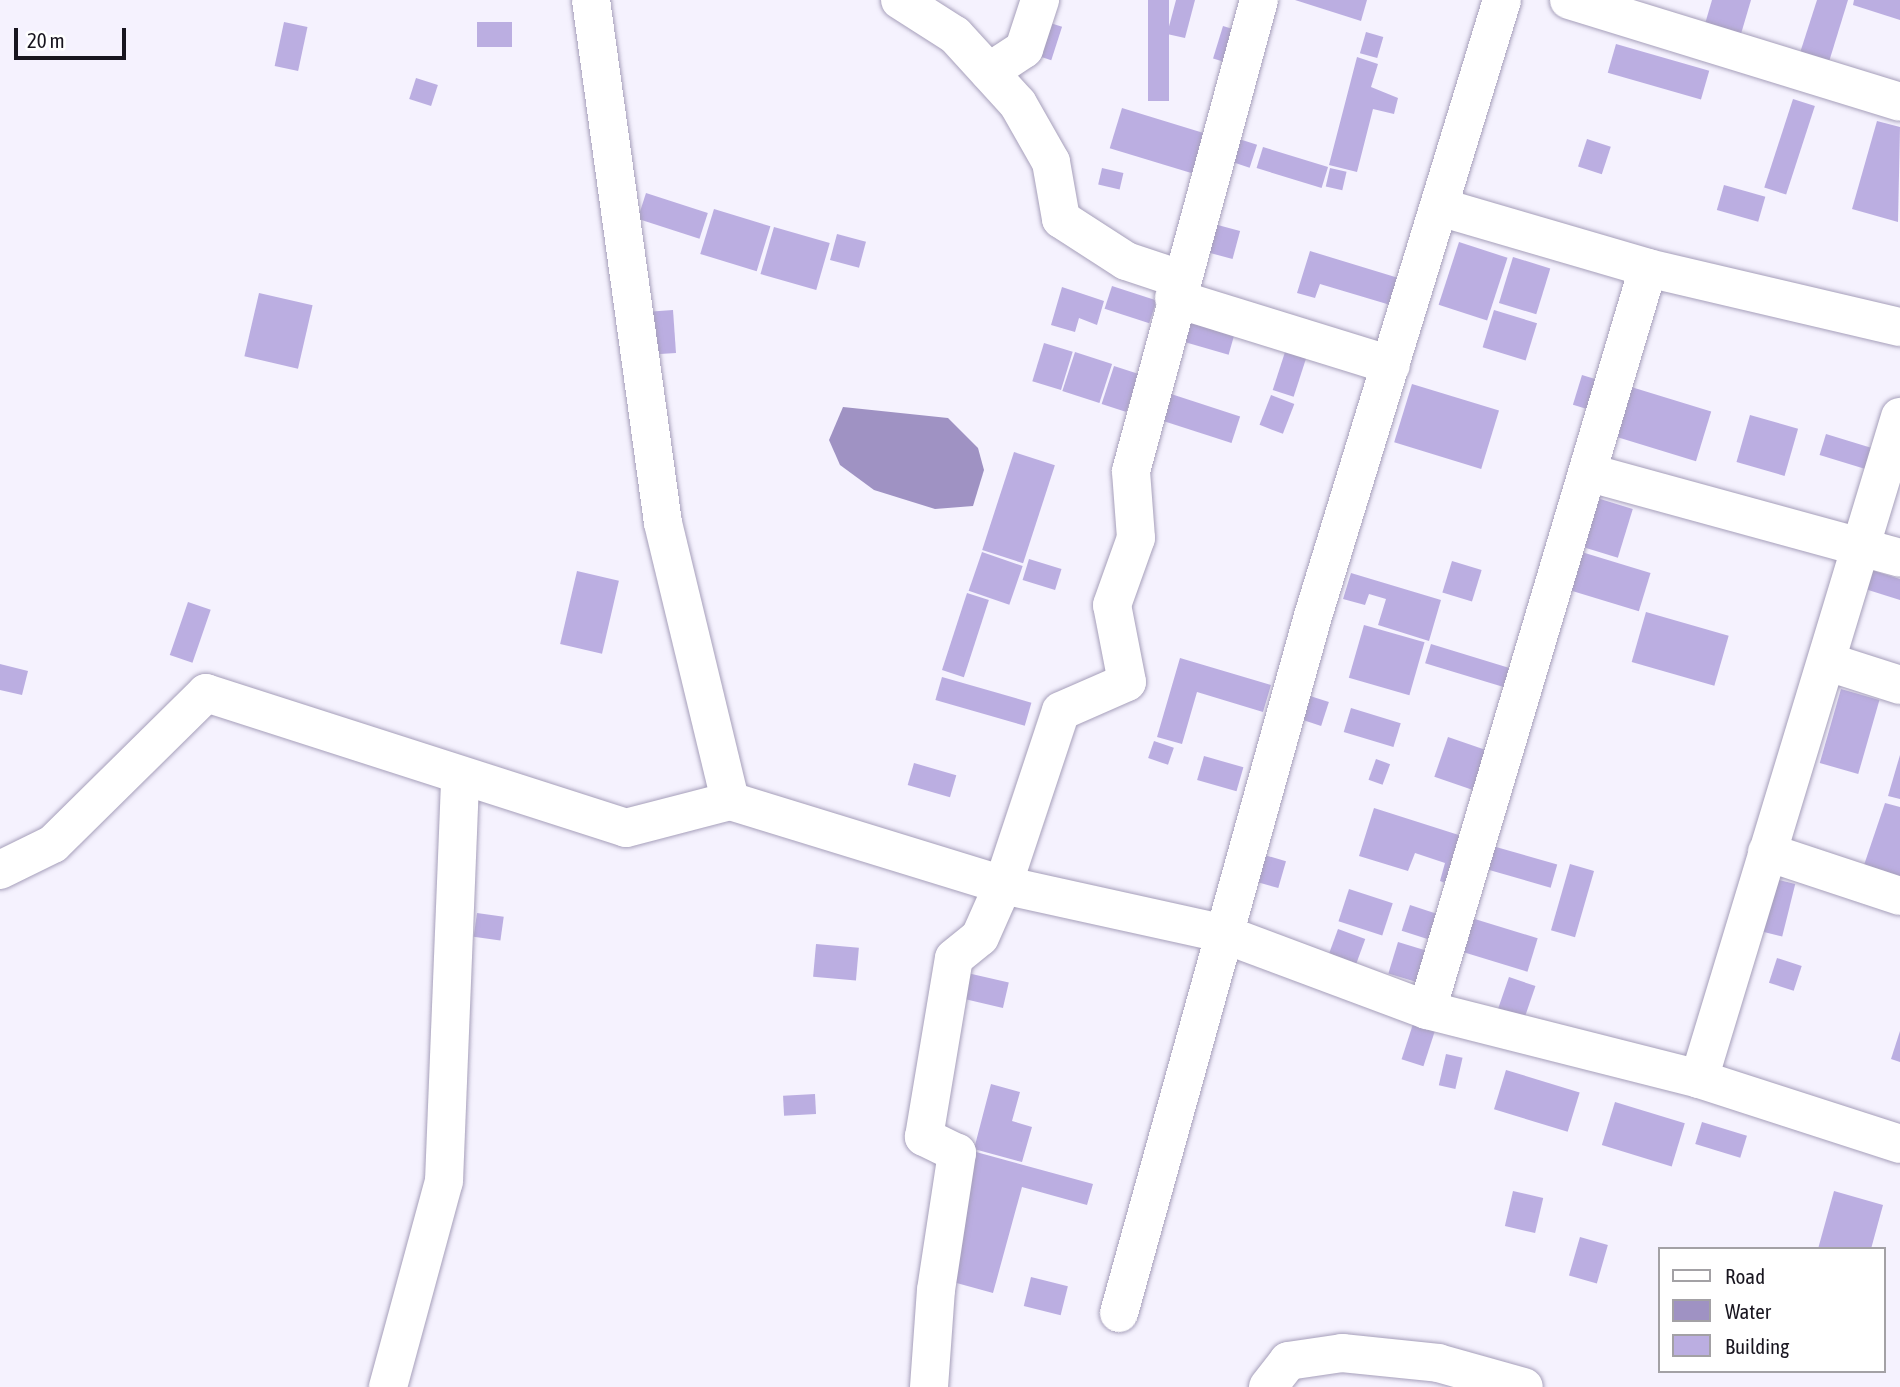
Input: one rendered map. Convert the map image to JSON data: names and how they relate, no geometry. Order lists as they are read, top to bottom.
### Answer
{
  "legend": ["Road", "Water", "Building"],
  "scale_bar": "20 m"
}
